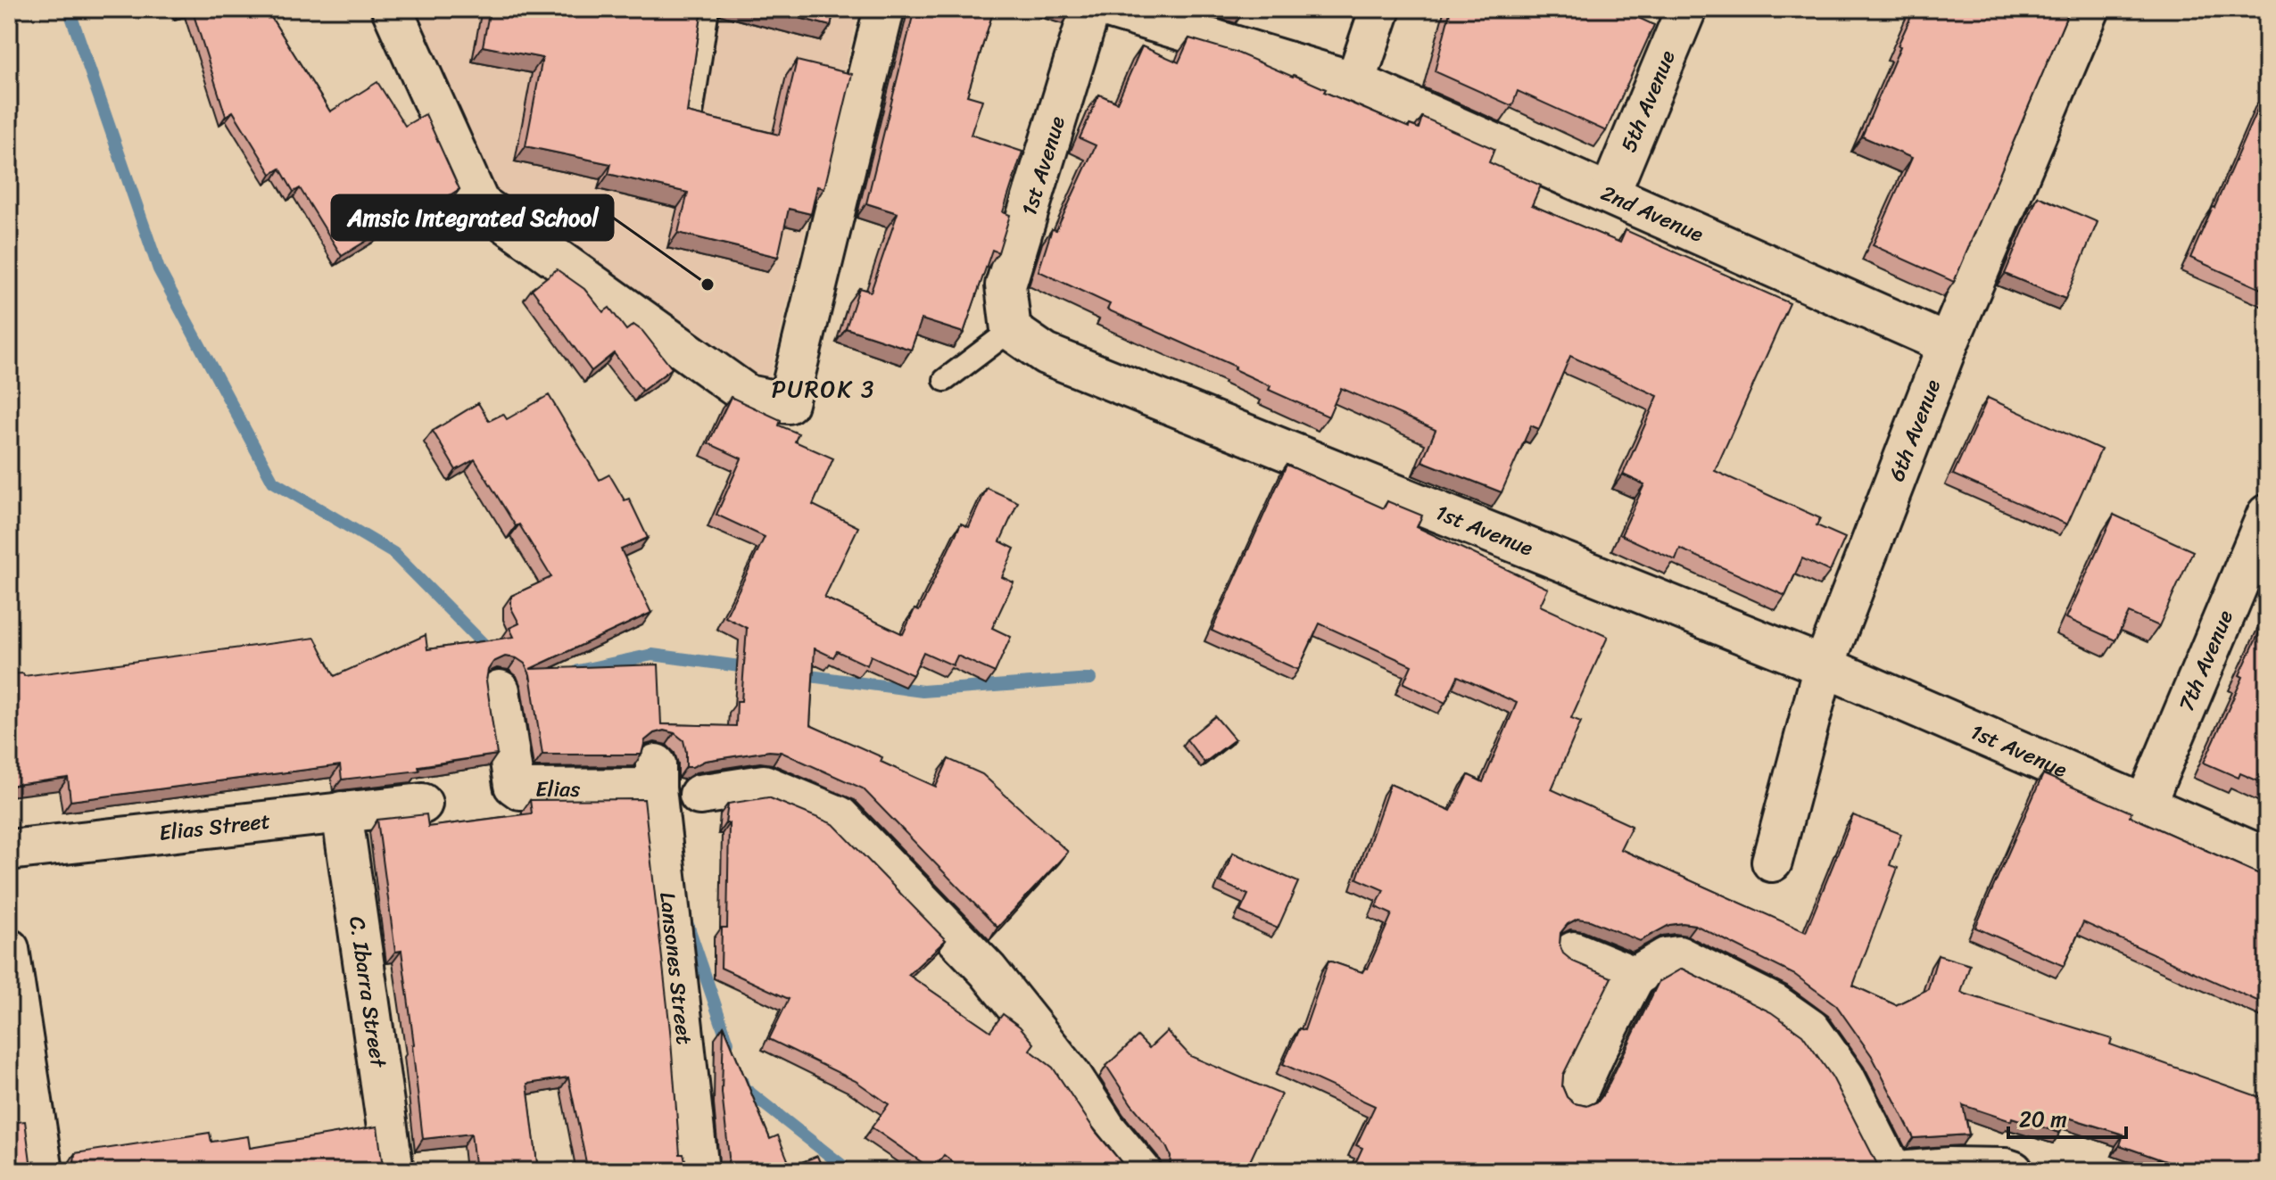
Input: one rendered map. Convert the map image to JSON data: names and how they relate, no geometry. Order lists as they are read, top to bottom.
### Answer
{
  "streets": {
    "street": [
      "5th Avenue",
      "1st Avenue",
      "2nd Avenue",
      "6th Avenue",
      "7th Avenue",
      "Elias",
      "Elias Street",
      "Lansones Street",
      "C. Ibarra Street"
    ]
  },
  "crossings": [
    ["5th Avenue", "2nd Avenue"],
    ["1st Avenue", "6th Avenue"],
    ["1st Avenue", "7th Avenue"],
    ["2nd Avenue", "6th Avenue"],
    ["Elias", "Lansones Street"],
    ["Elias Street", "C. Ibarra Street"]
  ],
  "districts": ["PUROK 3"],
  "places": ["Amsic Integrated School"],
  "scale_bar": "20 m"
}
